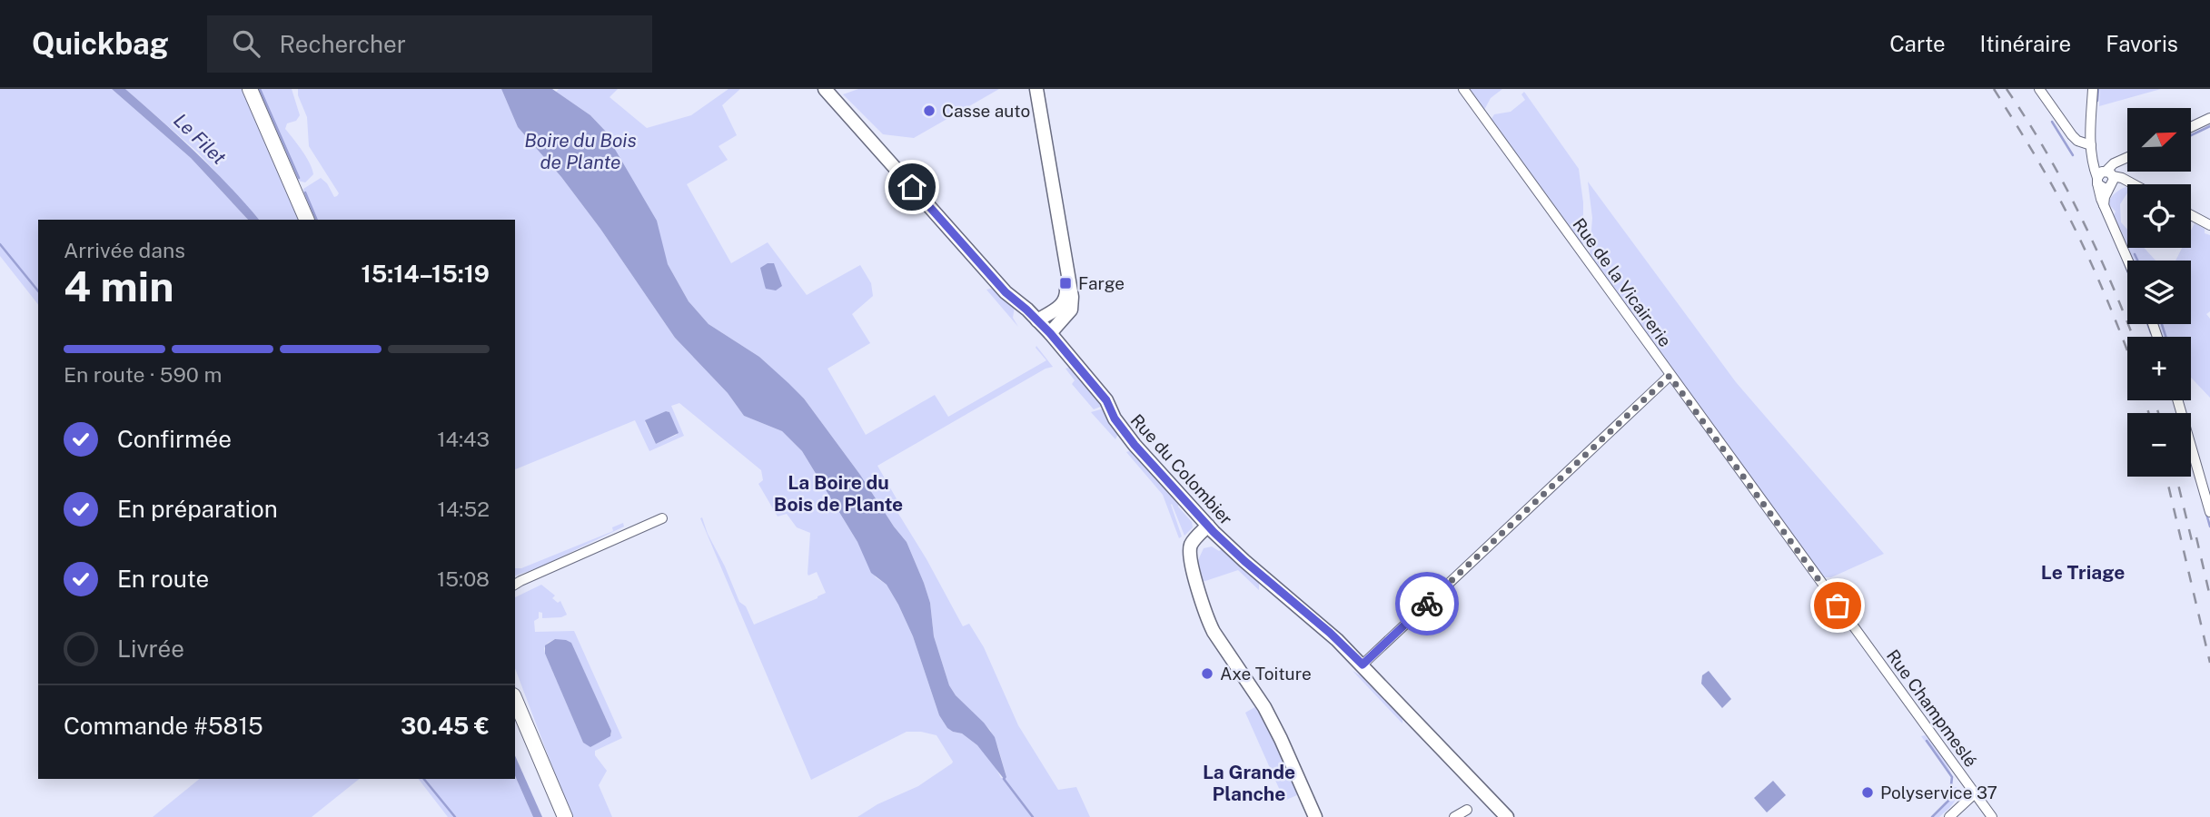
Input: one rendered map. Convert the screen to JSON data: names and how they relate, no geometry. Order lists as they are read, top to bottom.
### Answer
{
  "streets": {
    "main road": ["Rue du Colombier"],
    "street": ["Rue de la Vicairerie", "Rue Champmeslé"]
  },
  "crossings": [
    ["Rue de la Vicairerie", "Rue Champmeslé"]
  ],
  "districts": ["La Boire du Bois de Plante", "Le Triage", "La Grande Planche"],
  "water": ["Le Filet", "Boire du Bois de Plante"],
  "places": {
    "other": ["Casse auto", "Axe Toiture", "Polyservice 37"],
    "transit": ["Farge"]
  },
  "north": "top right",
  "page": {
    "header": "Quickbag",
    "search": "Rechercher",
    "nav": ["Carte", "Itinéraire", "Favoris"],
    "map_buttons": ["+", "−"],
    "heading": ["4 min", "Arrivée dans", "15:14–15:19"],
    "panel": ["Commande #5815", "30.45 €"],
    "bar": "En route · 590 m",
    "list": [
      ["Confirmée", "14:43"],
      ["En préparation", "14:52"],
      ["En route", "15:08"],
      "Livrée"
    ]
  }
}
